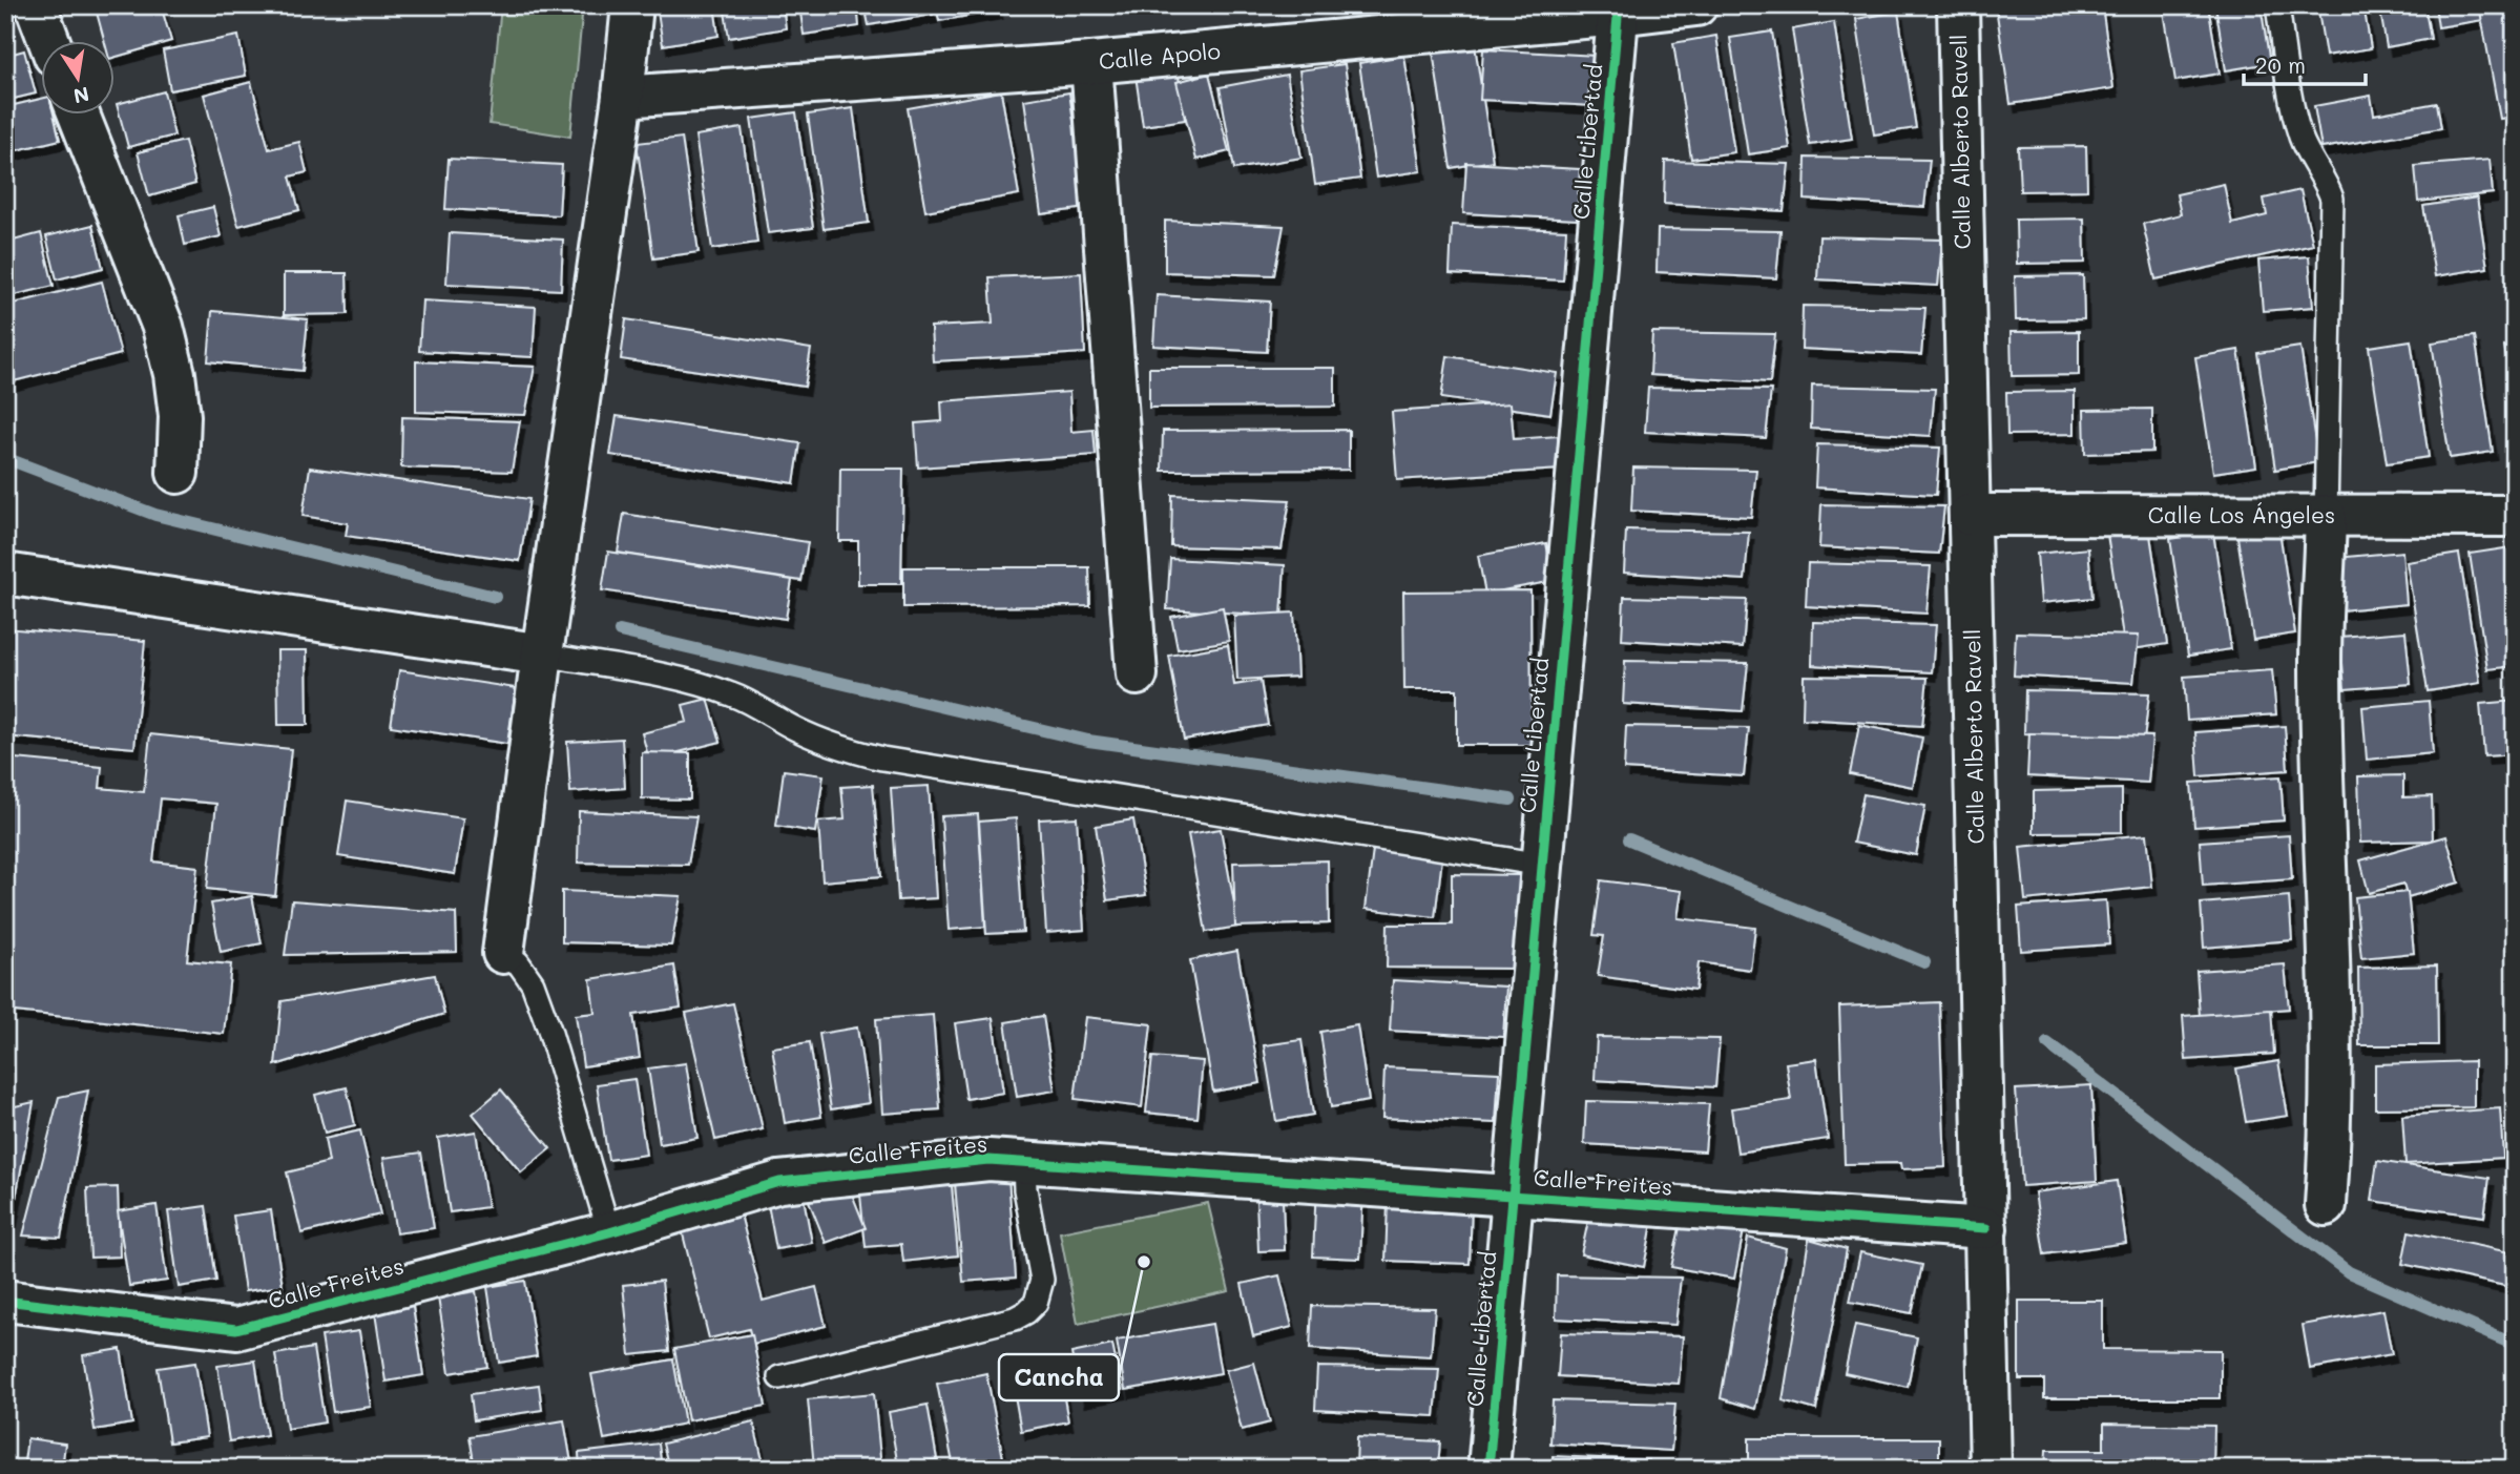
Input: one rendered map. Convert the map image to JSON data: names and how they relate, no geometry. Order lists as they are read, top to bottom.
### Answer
{
  "streets": {
    "street": [
      "Calle Apolo",
      "Calle Libertad",
      "Calle Alberto Ravell",
      "Calle Los Ángeles",
      "Calle Freites"
    ]
  },
  "crossings": [
    ["Calle Apolo", "Calle Libertad"],
    ["Calle Libertad", "Calle Freites"],
    ["Calle Alberto Ravell", "Calle Los Ángeles"],
    ["Calle Alberto Ravell", "Calle Freites"]
  ],
  "places": ["Cancha"],
  "scale_bar": "20 m",
  "north": "bottom"
}
